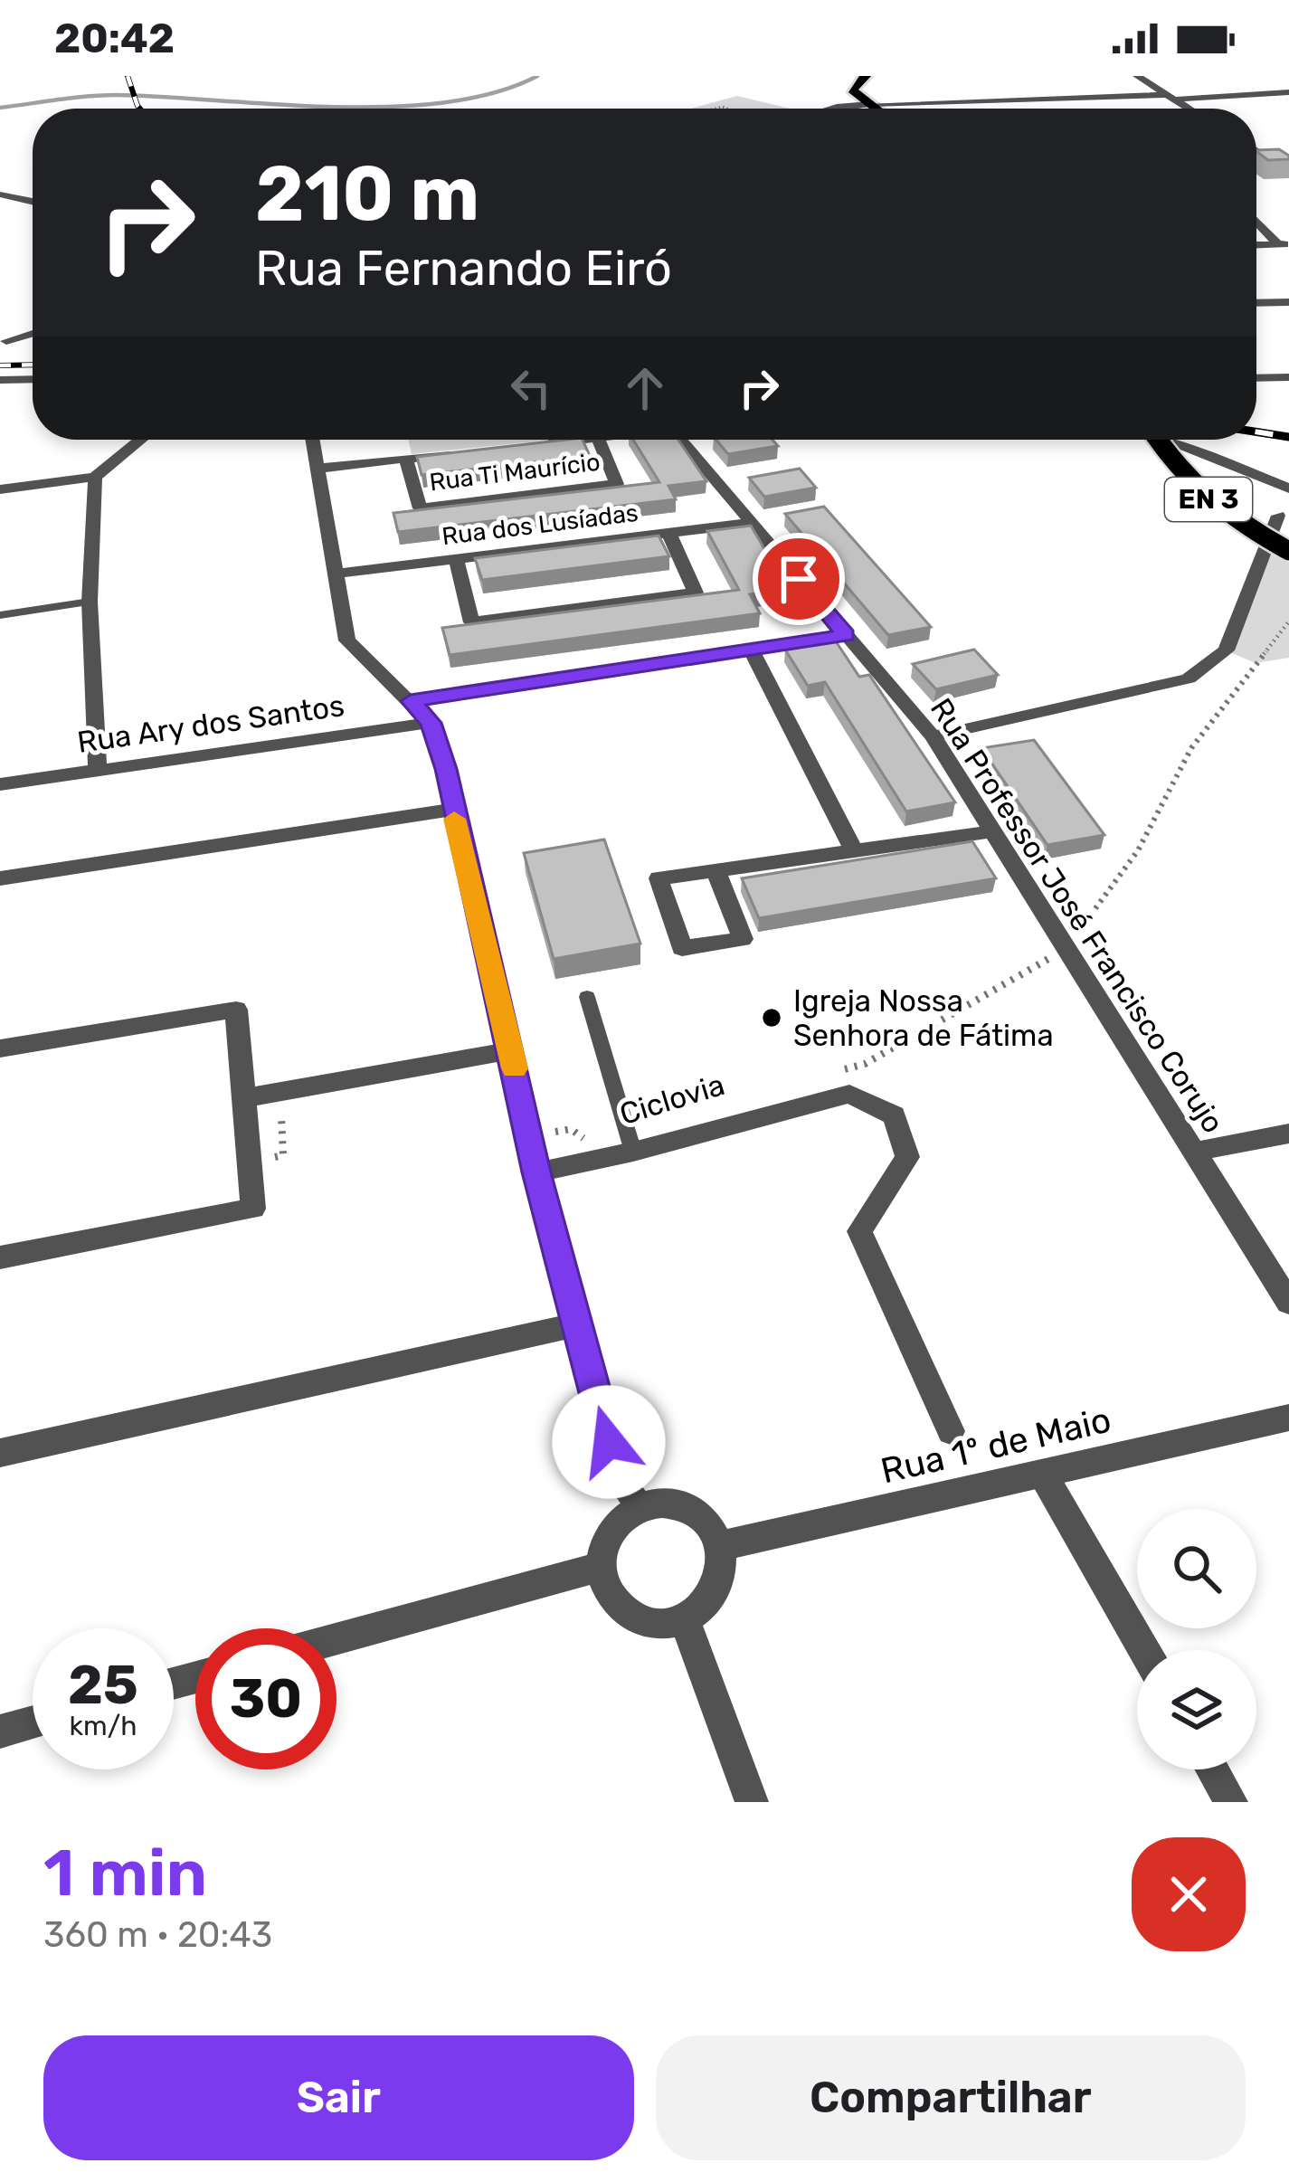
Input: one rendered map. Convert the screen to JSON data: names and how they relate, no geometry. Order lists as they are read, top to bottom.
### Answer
{
  "streets": {
    "main road": ["EN 3"],
    "street": [
      "Rua Ti Maurício",
      "Rua dos Lusíadas",
      "Rua Ary dos Santos",
      "Rua Professor José Francisco Corujo",
      "Rua 1º de Maio"
    ],
    "path": ["Ciclovia"]
  },
  "crossings": [
    ["Rua dos Lusíadas", "Rua Professor José Francisco Corujo"]
  ],
  "places": ["Igreja Nossa Senhora de Fátima"],
  "page": {
    "status": "20:42",
    "turn": ["210 m", "Rua Fernando Eiró"],
    "speed": "25 km/h",
    "limit": "30",
    "heading": ["1 min", "360 m · 20:43"],
    "buttons": ["Sair", "Compartilhar"]
  }
}
